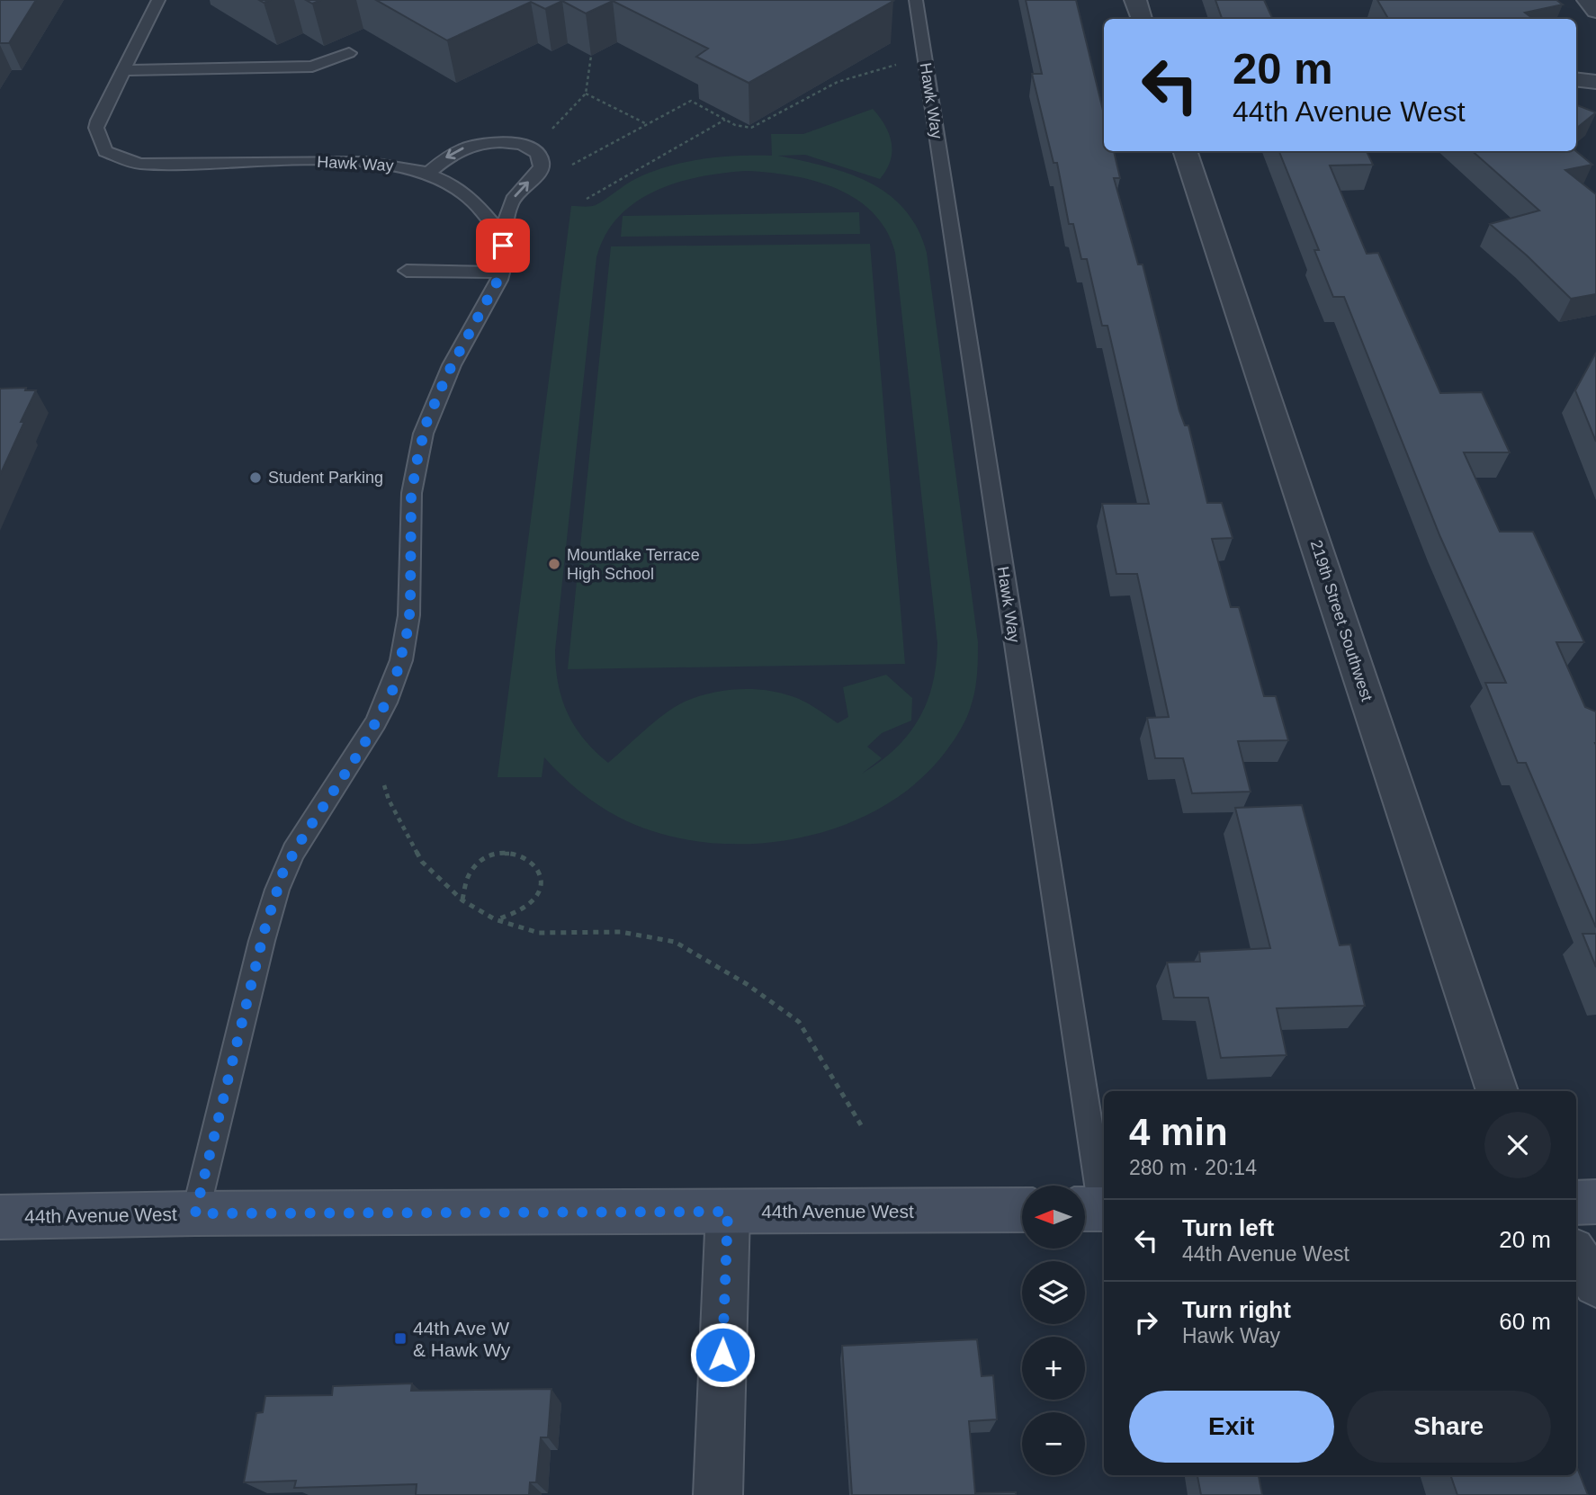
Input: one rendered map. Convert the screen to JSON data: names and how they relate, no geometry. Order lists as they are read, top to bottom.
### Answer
{
  "streets": {
    "main road": ["44th Avenue West"],
    "street": ["219th Street Southwest"],
    "lane": ["Hawk Way"]
  },
  "places": {
    "other": ["Student Parking", "Mountlake Terrace High School"],
    "transit": ["44th Ave W & Hawk Wy"]
  },
  "north": "left",
  "page": {
    "turn": ["20 m", "44th Avenue West"],
    "heading": ["4 min", "280 m · 20:14"],
    "map_buttons": ["+", "−"],
    "list": [
      {
        "name": "Turn left",
        "note": "44th Avenue West",
        "value": "20 m"
      },
      {
        "name": "Turn right",
        "note": "Hawk Way",
        "value": "60 m"
      }
    ],
    "buttons": ["Exit", "Share"]
  }
}
